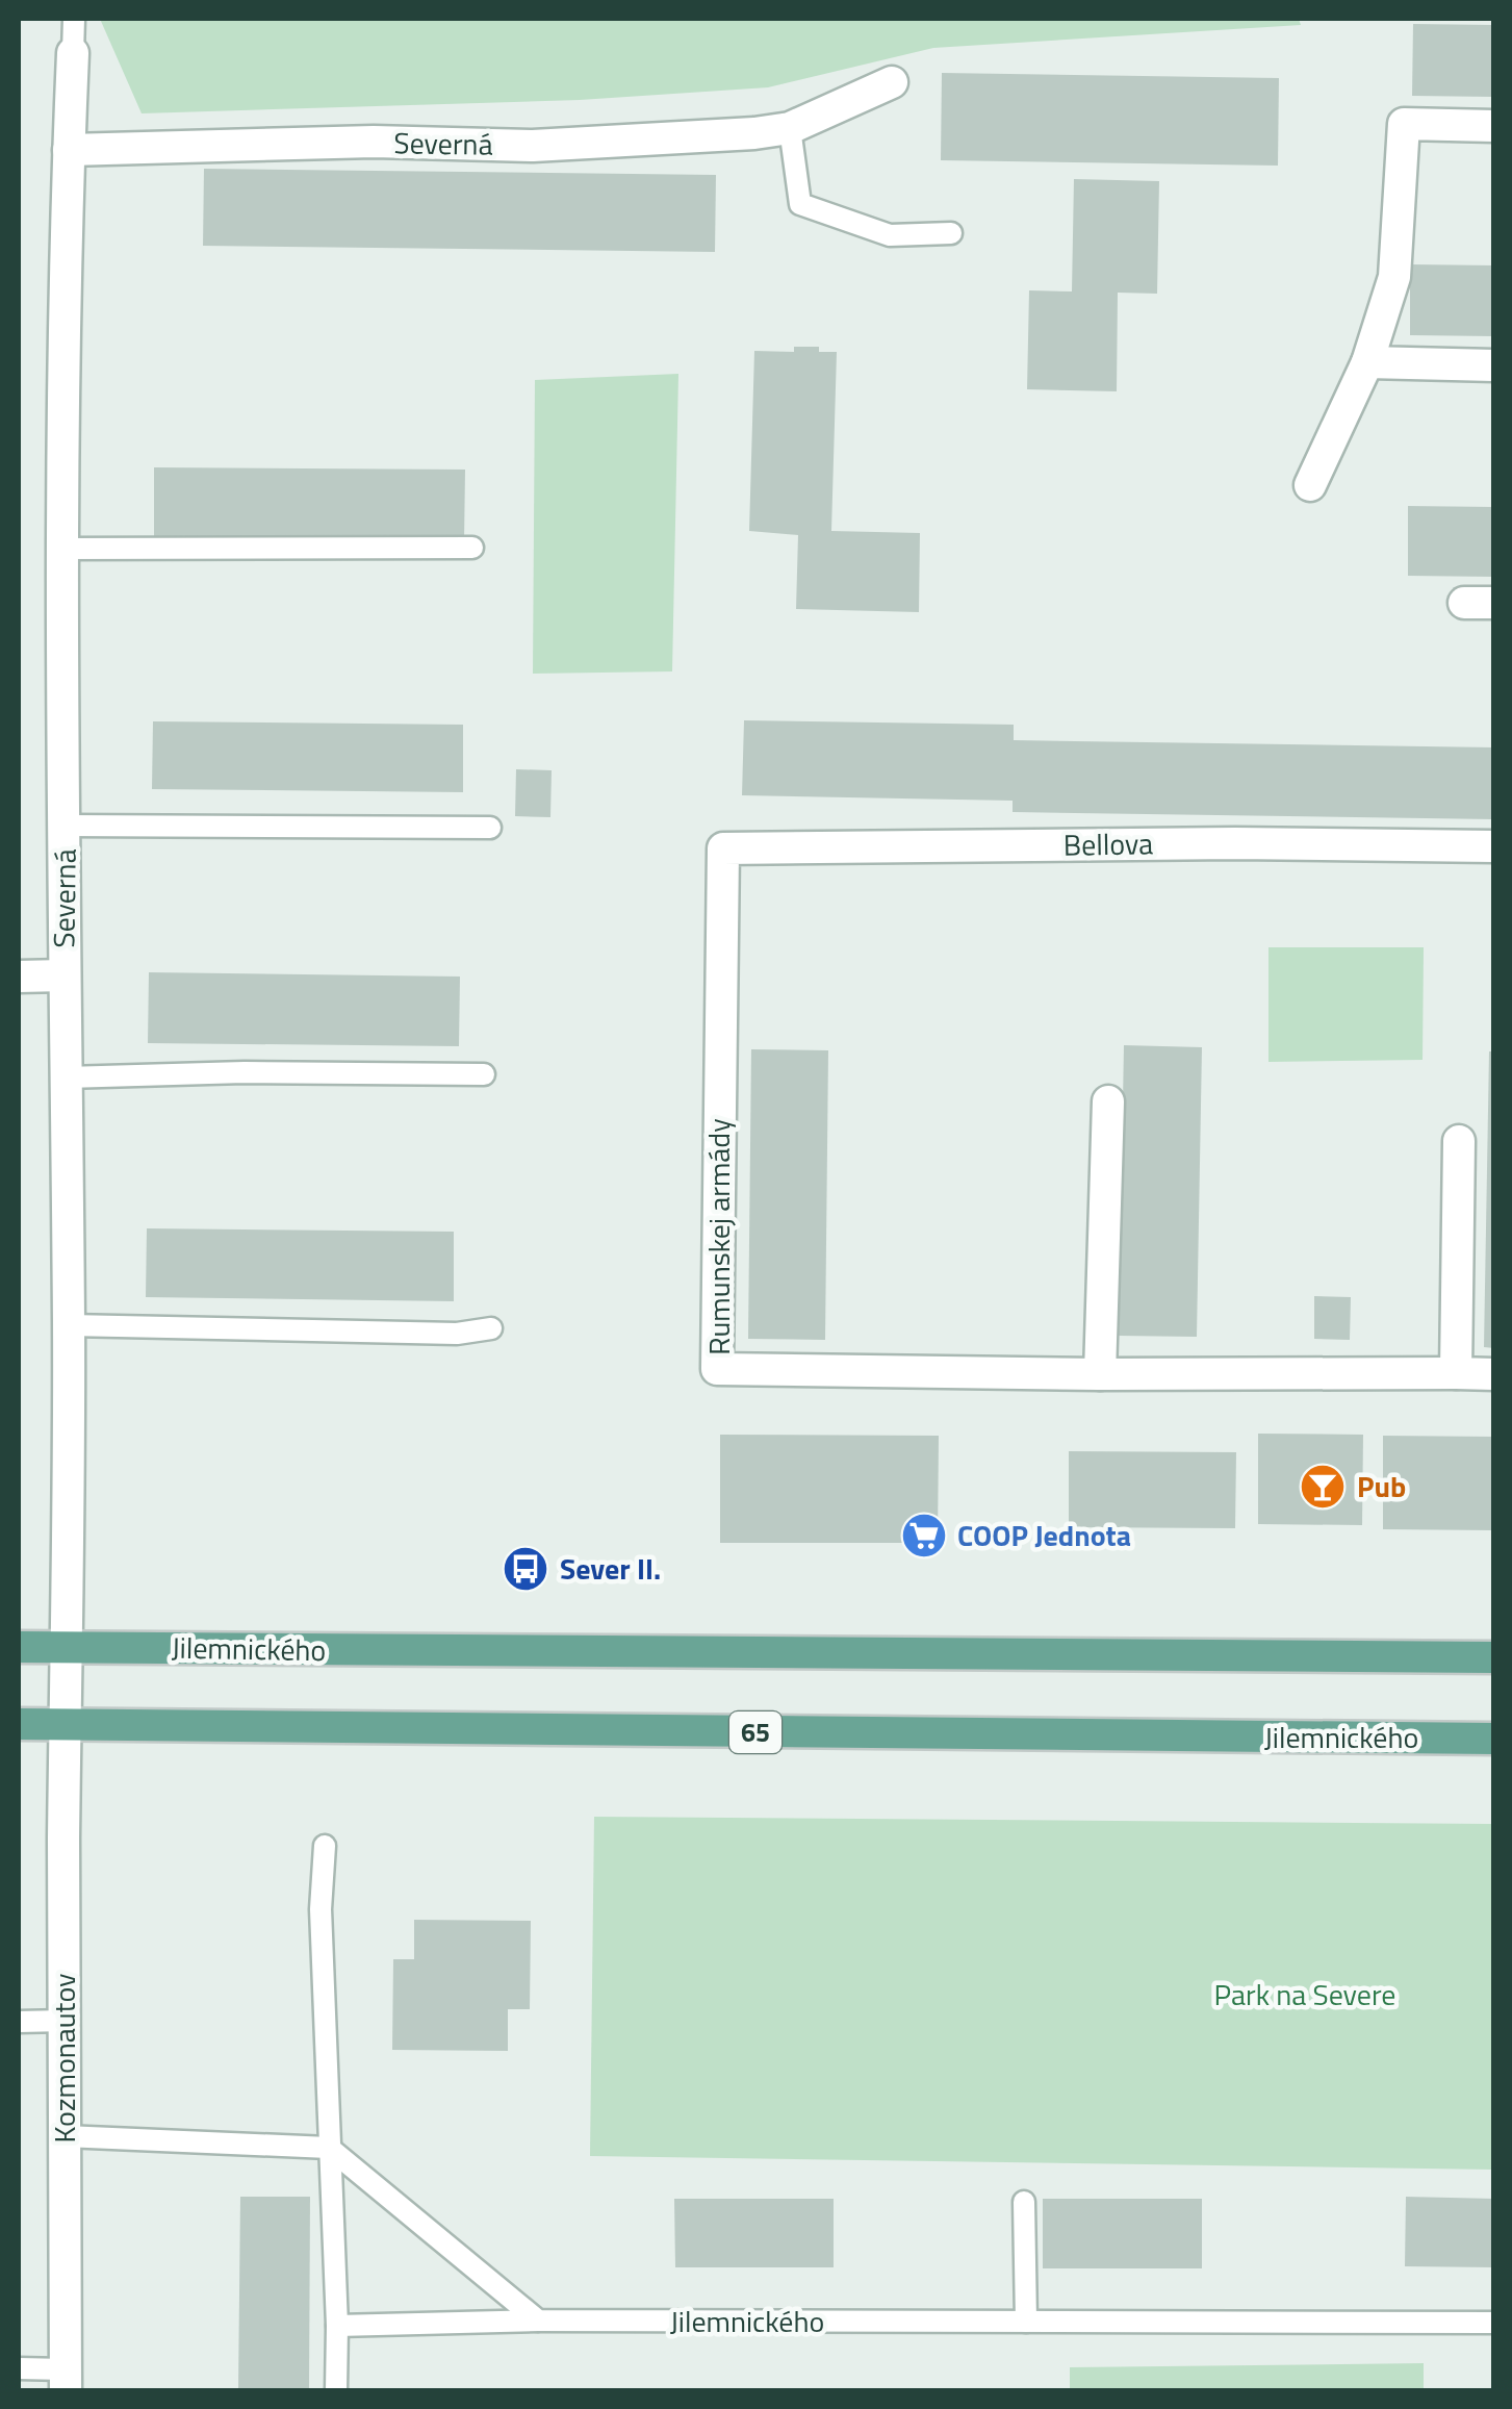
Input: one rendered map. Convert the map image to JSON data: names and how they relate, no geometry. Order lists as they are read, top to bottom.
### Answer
{
  "streets": {
    "main road": ["Jilemnického", "65"],
    "street": [
      "Severná",
      "Bellova",
      "Rumunskej armády",
      "Kozmonautov"
    ]
  },
  "crossings": [
    ["Severná", "Jilemnického"],
    ["Bellova", "Rumunskej armády"],
    ["Jilemnického", "Kozmonautov"]
  ],
  "parks": ["Park na Severe"],
  "places": {
    "bar": ["Pub"],
    "supermarket": ["COOP Jednota"],
    "bus stop": ["Sever II."]
  }
}
